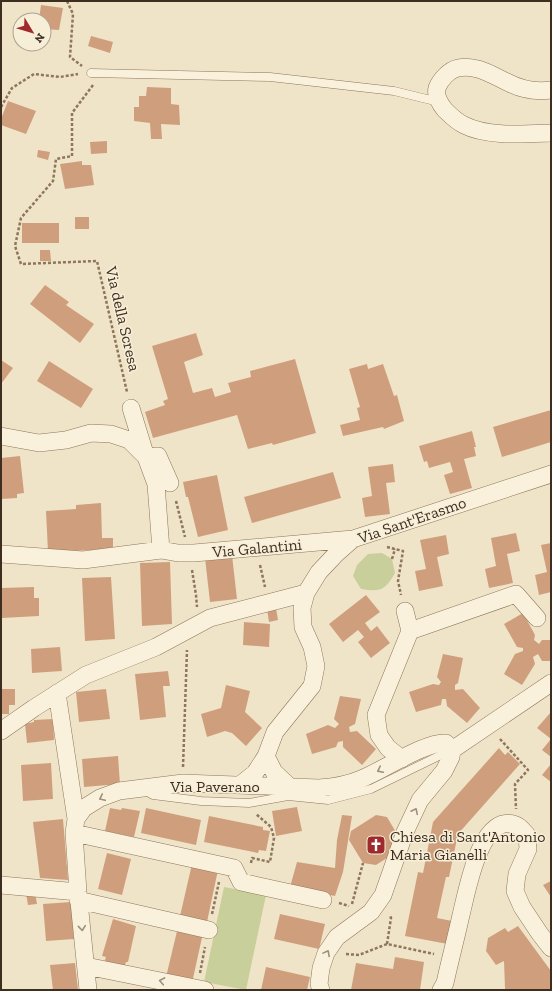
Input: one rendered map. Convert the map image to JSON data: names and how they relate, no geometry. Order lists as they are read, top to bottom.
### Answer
{
  "streets": {
    "street": ["Via Sant'Erasmo", "Via Galantini", "Via Paverano"],
    "path": ["Via della Scresa"]
  },
  "crossings": [
    ["Via Sant'Erasmo", "Via Galantini"],
    ["Via Sant'Erasmo", "Via Paverano"]
  ],
  "places": {
    "church": ["Chiesa di Sant'Antonio Maria Gianelli"]
  },
  "north": "bottom right"
}
